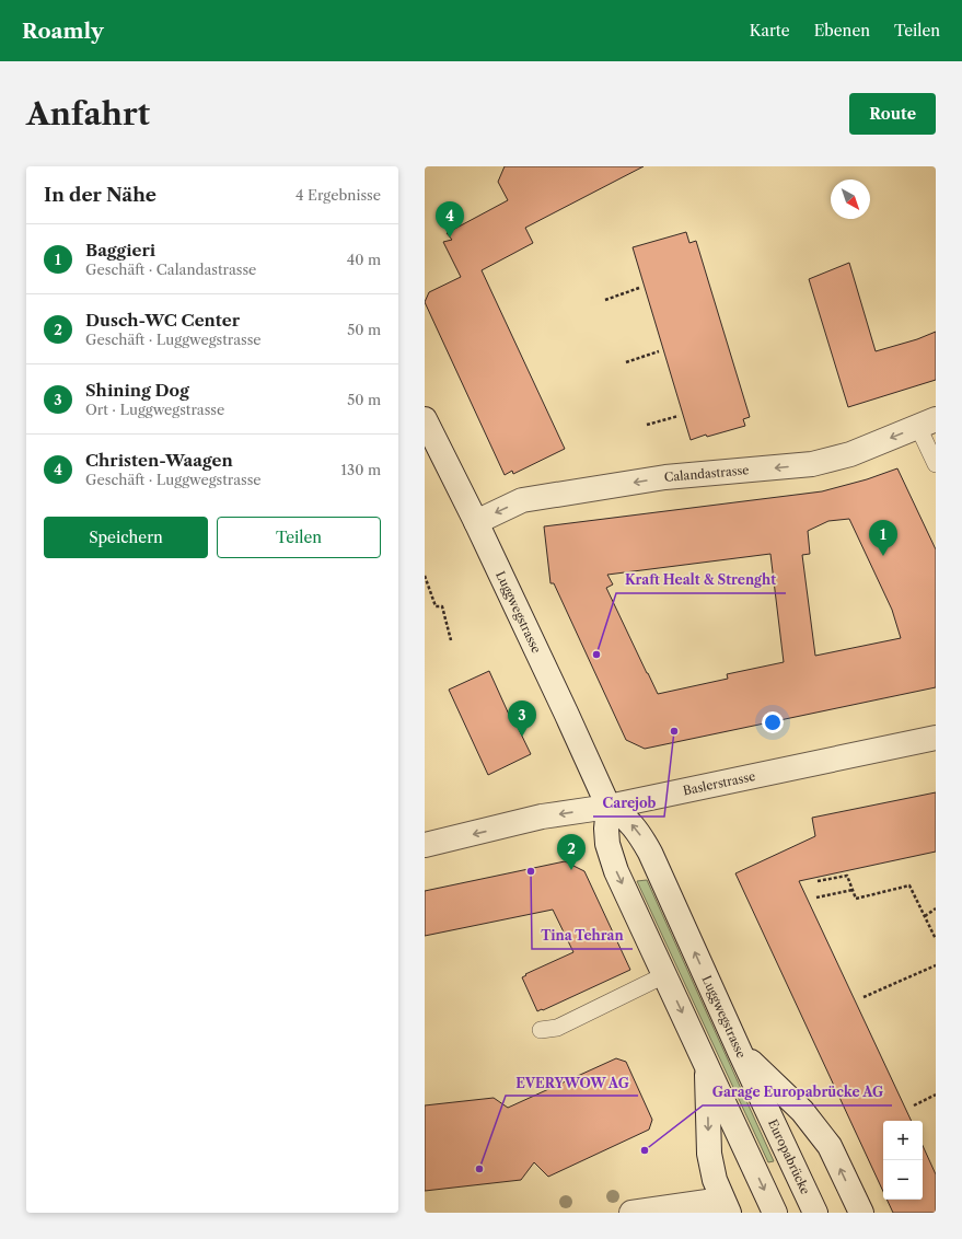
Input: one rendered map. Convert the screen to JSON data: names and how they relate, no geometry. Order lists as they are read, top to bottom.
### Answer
{
  "streets": {
    "street": [
      "Calandastrasse",
      "Luggwegstrasse",
      "Baslerstrasse",
      "Europabrücke"
    ]
  },
  "crossings": [
    ["Calandastrasse", "Luggwegstrasse"],
    ["Luggwegstrasse", "Baslerstrasse"],
    ["Luggwegstrasse", "Europabrücke"]
  ],
  "one_way": ["Calandastrasse", "Baslerstrasse"],
  "places": [
    "Kraft Healt & Strenght",
    "Carejob",
    "Tina Tehran",
    "Garage Europabrücke AG",
    "EVERYWOW AG"
  ],
  "north": "bottom right",
  "page": {
    "header": "Roamly",
    "nav": ["Karte", "Ebenen", "Teilen"],
    "buttons": [
      "Route",
      ["Speichern", "Teilen"]
    ],
    "title": "Anfahrt",
    "heading": ["In der Nähe", "4 Ergebnisse"],
    "pins": [
      "4",
      "1",
      "3",
      "2"
    ],
    "list": [
      {
        "mark": "1",
        "name": "Baggieri",
        "note": "Geschäft · Calandastrasse",
        "value": "40 m"
      },
      {
        "mark": "2",
        "name": "Dusch-WC Center",
        "note": "Geschäft · Luggwegstrasse",
        "value": "50 m"
      },
      {
        "mark": "3",
        "name": "Shining Dog",
        "note": "Ort · Luggwegstrasse",
        "value": "50 m"
      },
      {
        "mark": "4",
        "name": "Christen-Waagen",
        "note": "Geschäft · Luggwegstrasse",
        "value": "130 m"
      }
    ],
    "map_buttons": ["+", "−"]
  }
}
